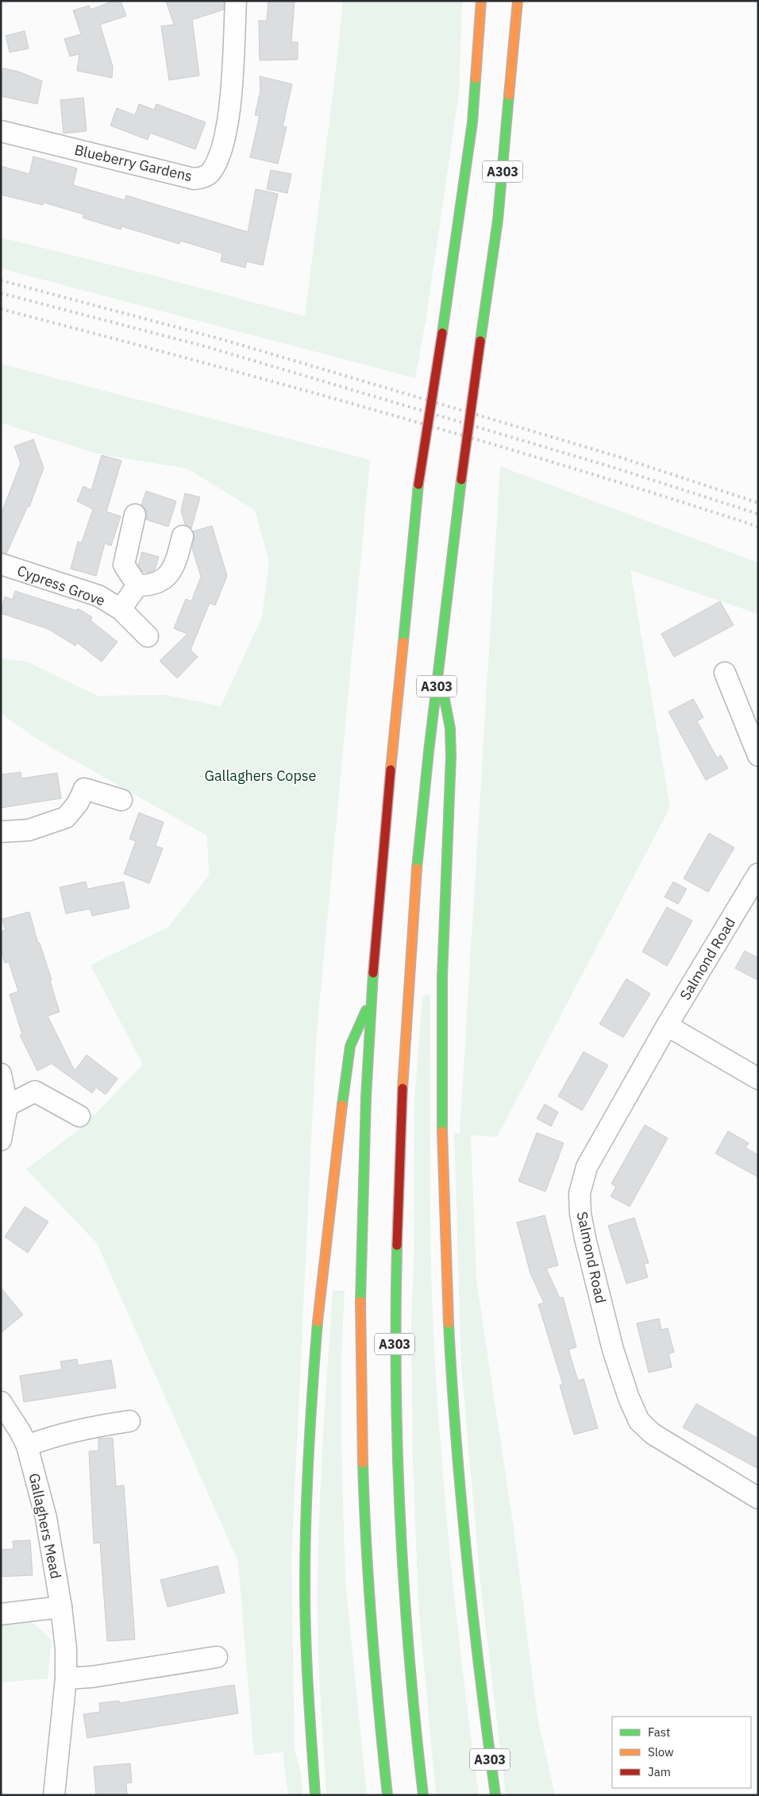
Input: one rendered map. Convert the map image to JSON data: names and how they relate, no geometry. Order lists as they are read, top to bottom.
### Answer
{
  "streets": {
    "highway": ["A303"],
    "street": [
      "Blueberry Gardens",
      "Cypress Grove",
      "Salmond Road",
      "Gallaghers Mead"
    ]
  },
  "parks": ["Gallaghers Copse"],
  "legend": ["Fast", "Slow", "Jam"]
}
